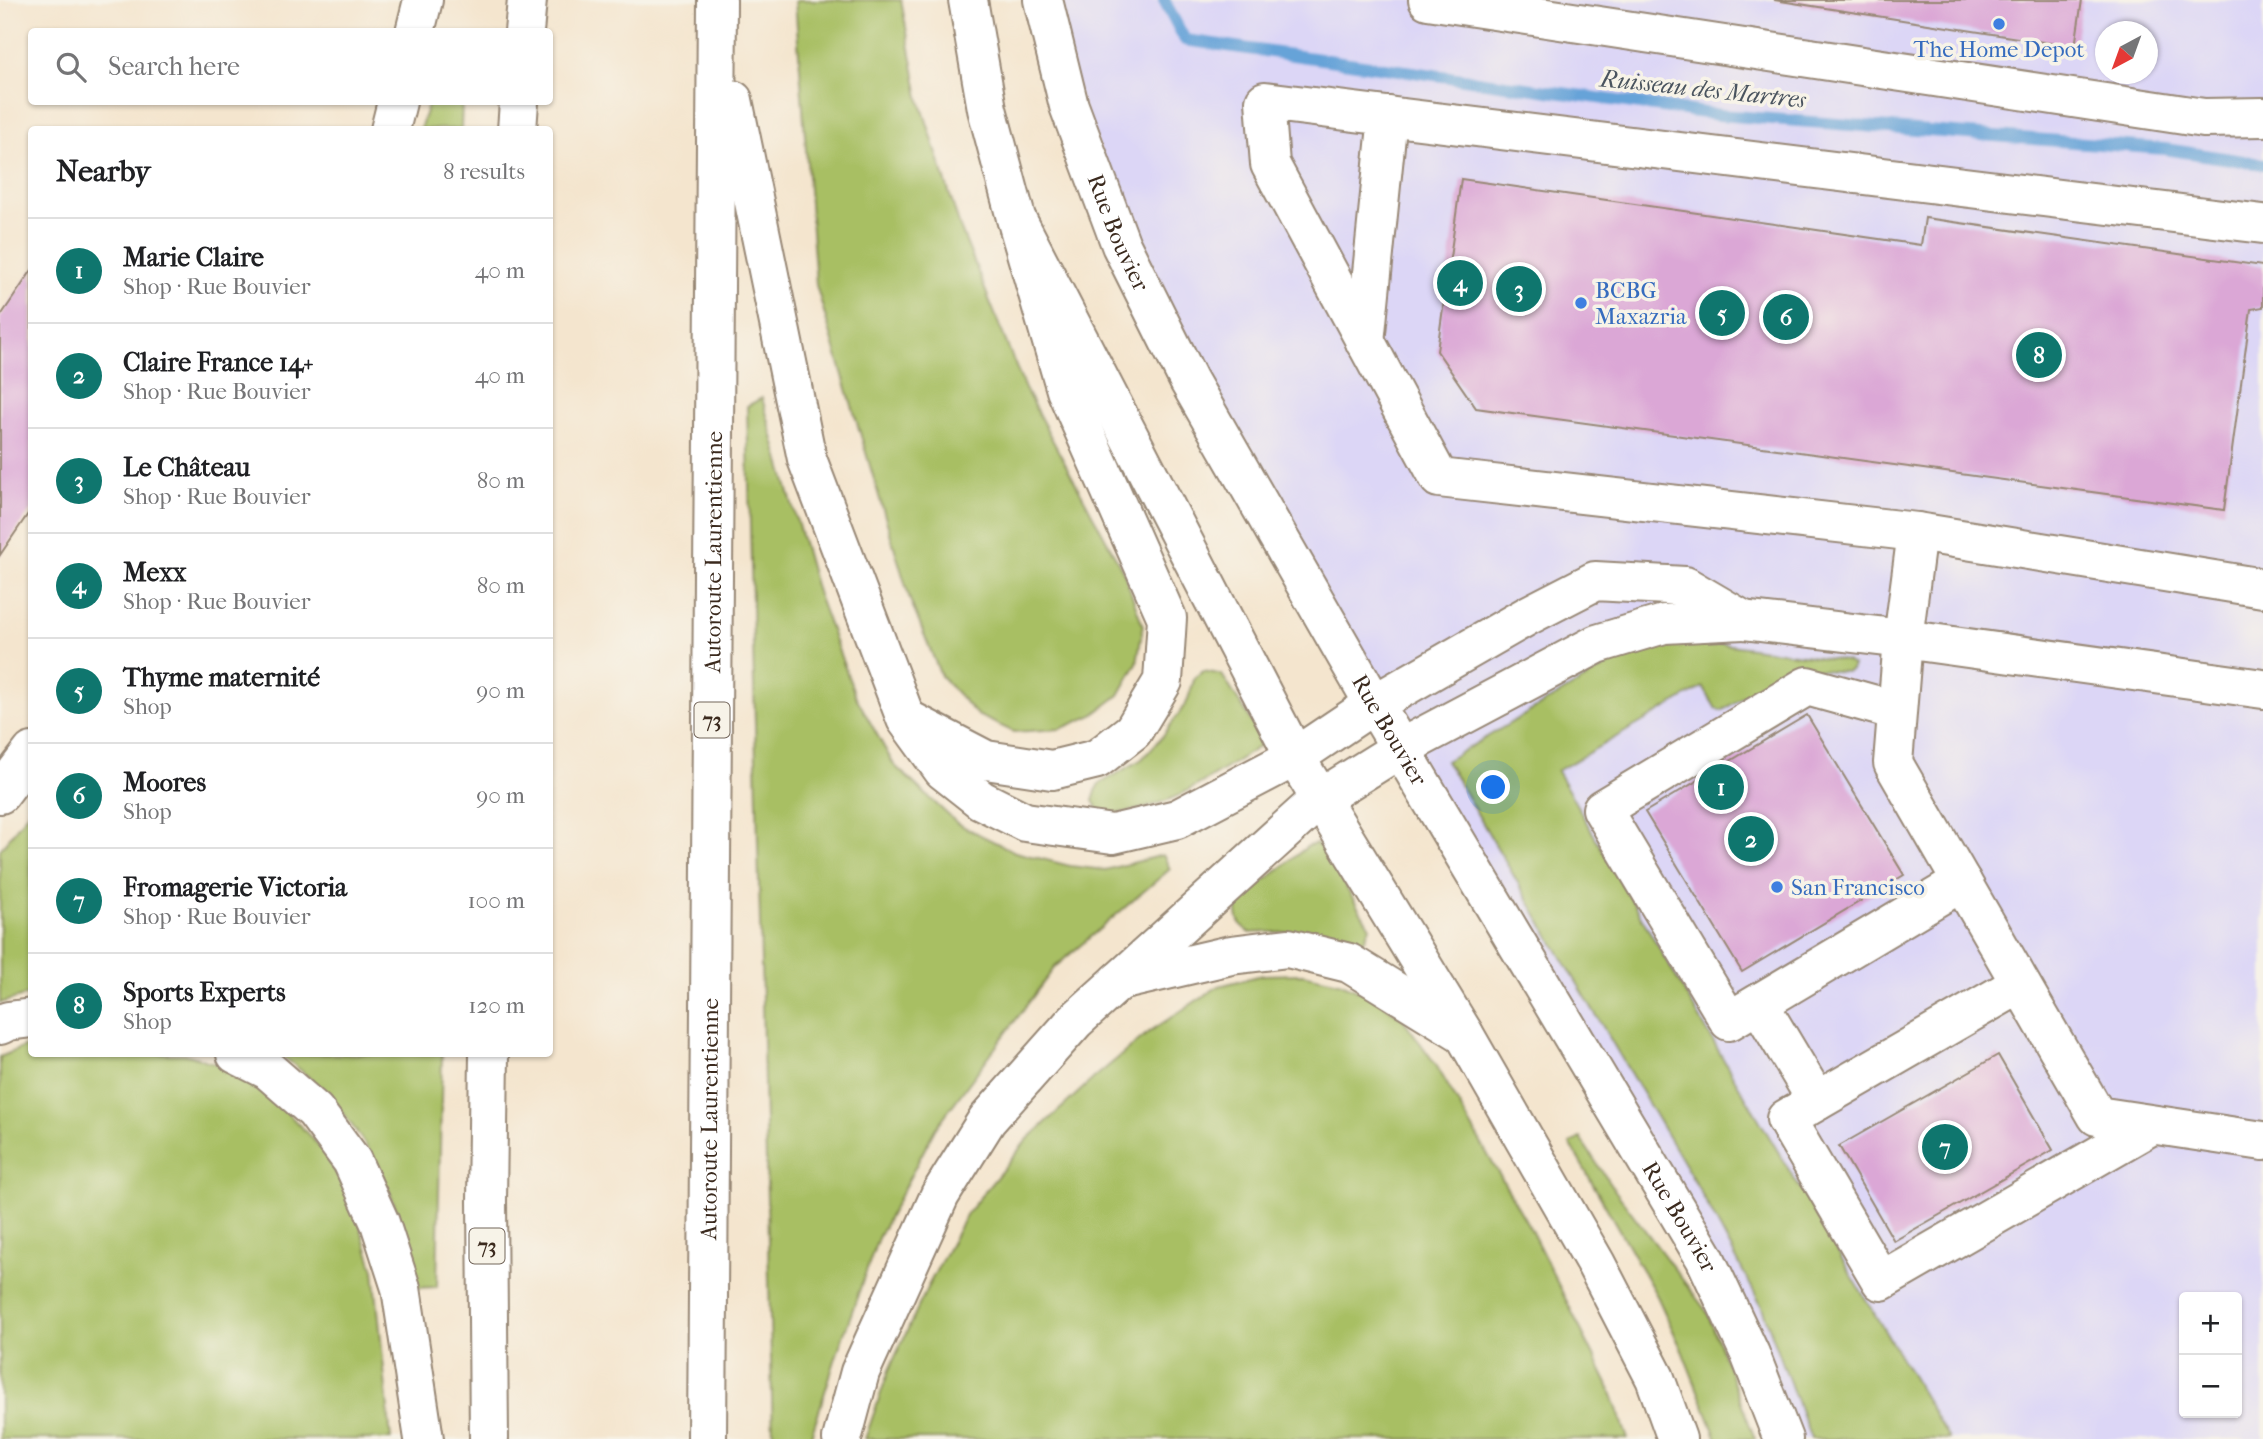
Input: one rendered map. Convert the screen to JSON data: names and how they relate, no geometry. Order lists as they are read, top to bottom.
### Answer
{
  "streets": {
    "main road": ["Rue Bouvier", "Autoroute Laurentienne", "73"]
  },
  "water": ["Ruisseau des Martres"],
  "places": ["The Home Depot", "BCBG Maxazria", "San Francisco"],
  "north": "bottom left",
  "page": {
    "search": "Search here",
    "heading": ["Nearby", "8 results"],
    "list": [
      {
        "mark": "1",
        "name": "Marie Claire",
        "note": "Shop · Rue Bouvier",
        "value": "40 m"
      },
      {
        "mark": "2",
        "name": "Claire France 14+",
        "note": "Shop · Rue Bouvier",
        "value": "40 m"
      },
      {
        "mark": "3",
        "name": "Le Château",
        "note": "Shop · Rue Bouvier",
        "value": "80 m"
      },
      {
        "mark": "4",
        "name": "Mexx",
        "note": "Shop · Rue Bouvier",
        "value": "80 m"
      },
      {
        "mark": "5",
        "name": "Thyme maternité",
        "note": "Shop",
        "value": "90 m"
      },
      {
        "mark": "6",
        "name": "Moores",
        "note": "Shop",
        "value": "90 m"
      },
      {
        "mark": "7",
        "name": "Fromagerie Victoria",
        "note": "Shop · Rue Bouvier",
        "value": "100 m"
      },
      {
        "mark": "8",
        "name": "Sports Experts",
        "note": "Shop",
        "value": "120 m"
      }
    ],
    "pins": [
      "4",
      "3",
      "5",
      "6",
      "8",
      "1",
      "2",
      "7"
    ],
    "map_buttons": ["+", "−"]
  }
}
